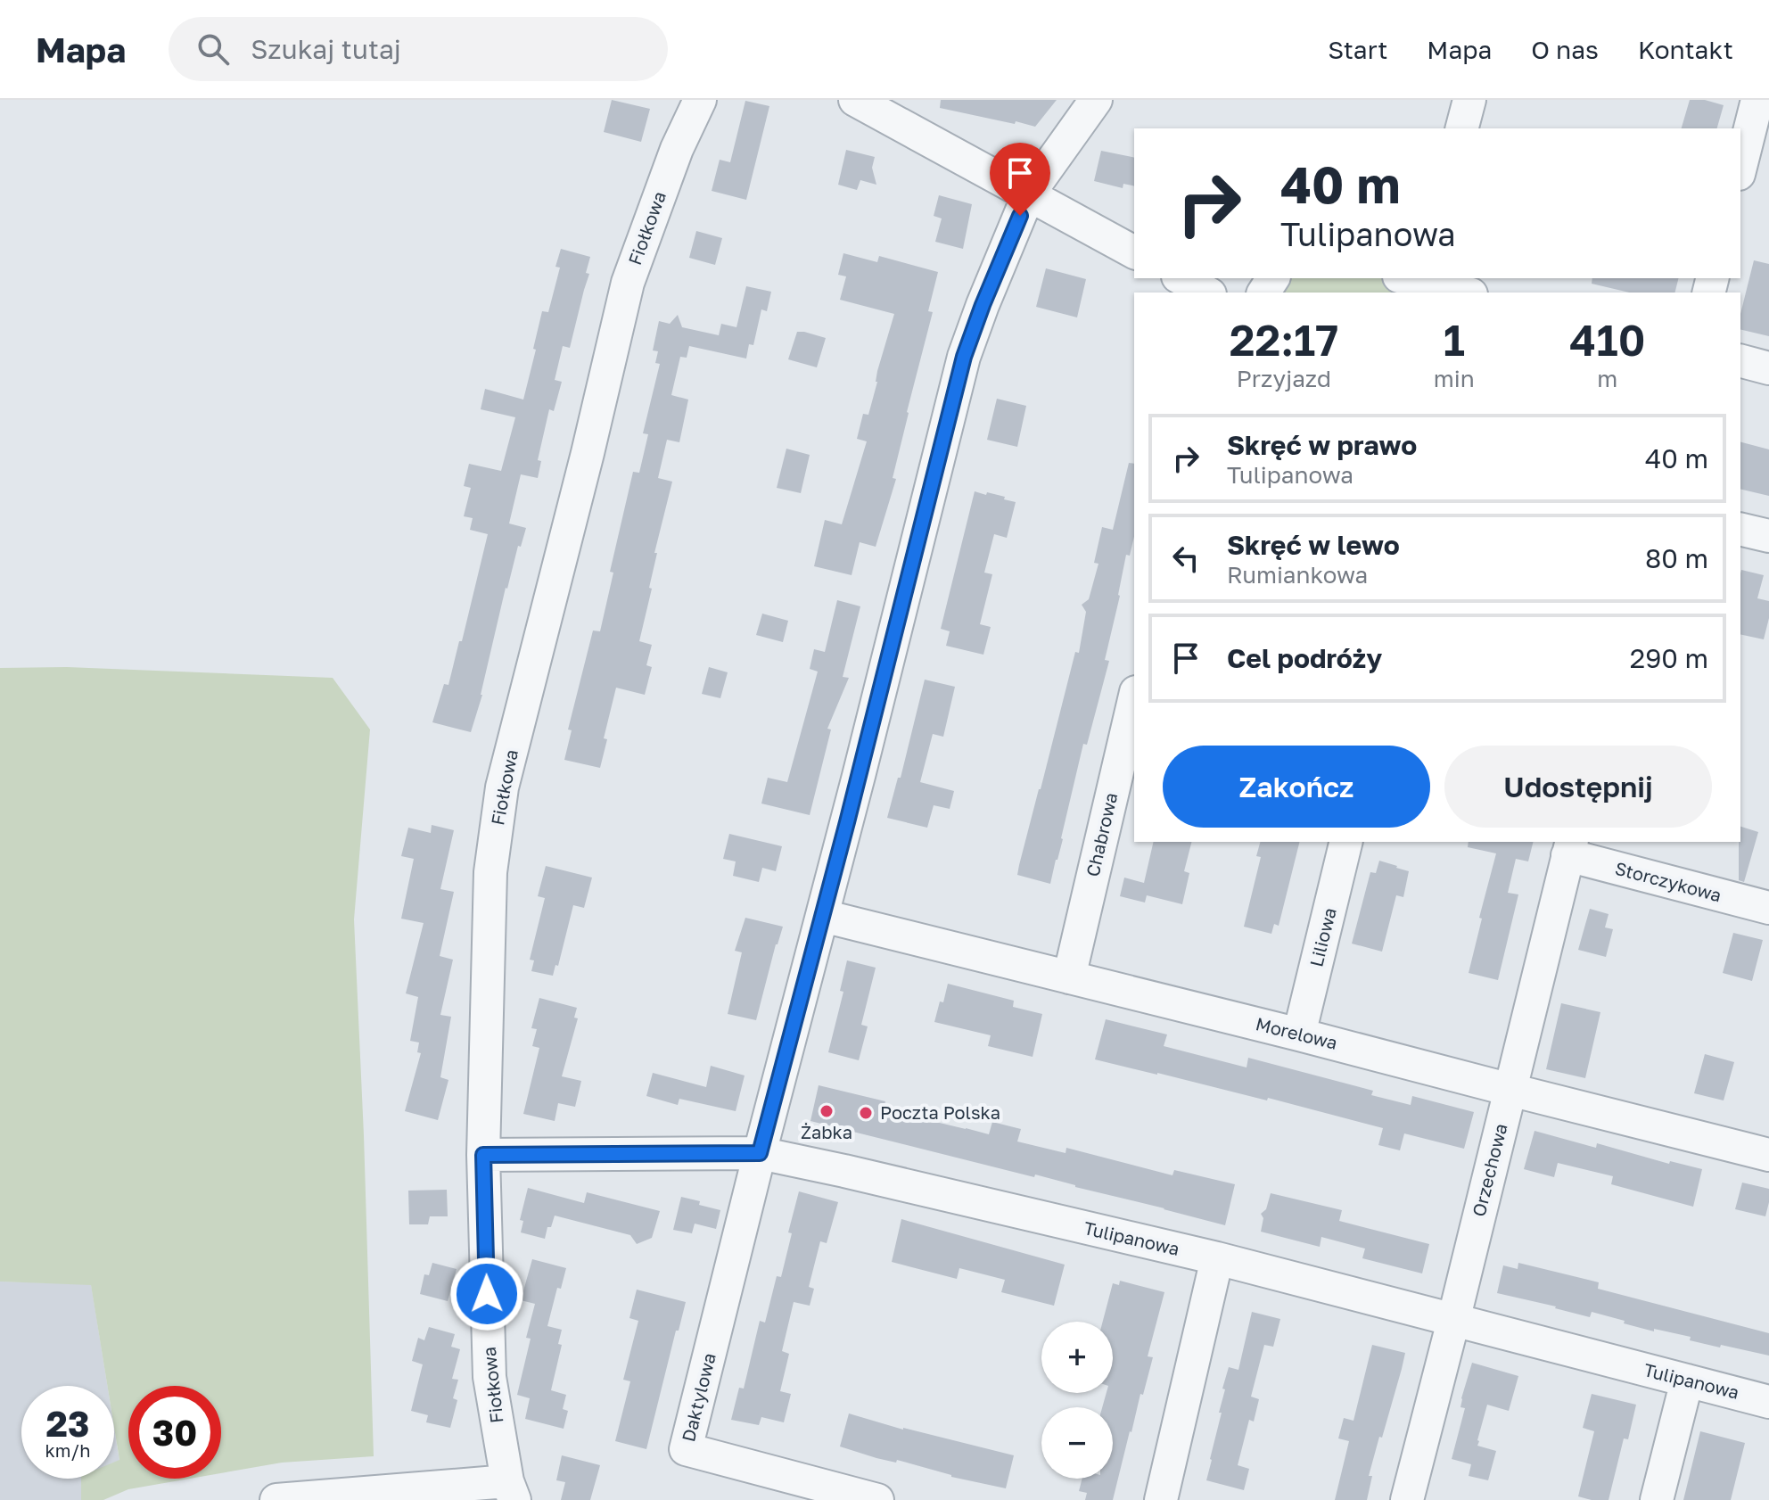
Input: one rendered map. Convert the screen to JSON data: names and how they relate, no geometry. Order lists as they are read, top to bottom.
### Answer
{
  "streets": {
    "street": [
      "Fiołkowa",
      "Chabrowa",
      "Storczykowa",
      "Liliowa",
      "Morelowa",
      "Orzechowa",
      "Tulipanowa",
      "Daktylowa"
    ]
  },
  "crossings": [
    ["Fiołkowa", "Tulipanowa"],
    ["Chabrowa", "Morelowa"],
    ["Storczykowa", "Orzechowa"],
    ["Liliowa", "Morelowa"],
    ["Morelowa", "Orzechowa"],
    ["Orzechowa", "Tulipanowa"],
    ["Tulipanowa", "Daktylowa"]
  ],
  "places": ["Żabka", "Poczta Polska"],
  "page": {
    "header": "Mapa",
    "search": "Szukaj tutaj",
    "nav": [
      "Start",
      "Mapa",
      "O nas",
      "Kontakt"
    ],
    "turn": ["40 m", "Tulipanowa"],
    "eta": [
      "22:17",
      "Przyjazd",
      "1",
      "min",
      "410",
      "m"
    ],
    "list": [
      {
        "name": "Skręć w prawo",
        "note": "Tulipanowa",
        "value": "40 m"
      },
      {
        "name": "Skręć w lewo",
        "note": "Rumiankowa",
        "value": "80 m"
      },
      {
        "name": "Cel podróży",
        "value": "290 m"
      }
    ],
    "buttons": ["Zakończ", "Udostępnij"],
    "map_buttons": ["+", "−"],
    "speed": "23 km/h",
    "limit": "30"
  }
}
